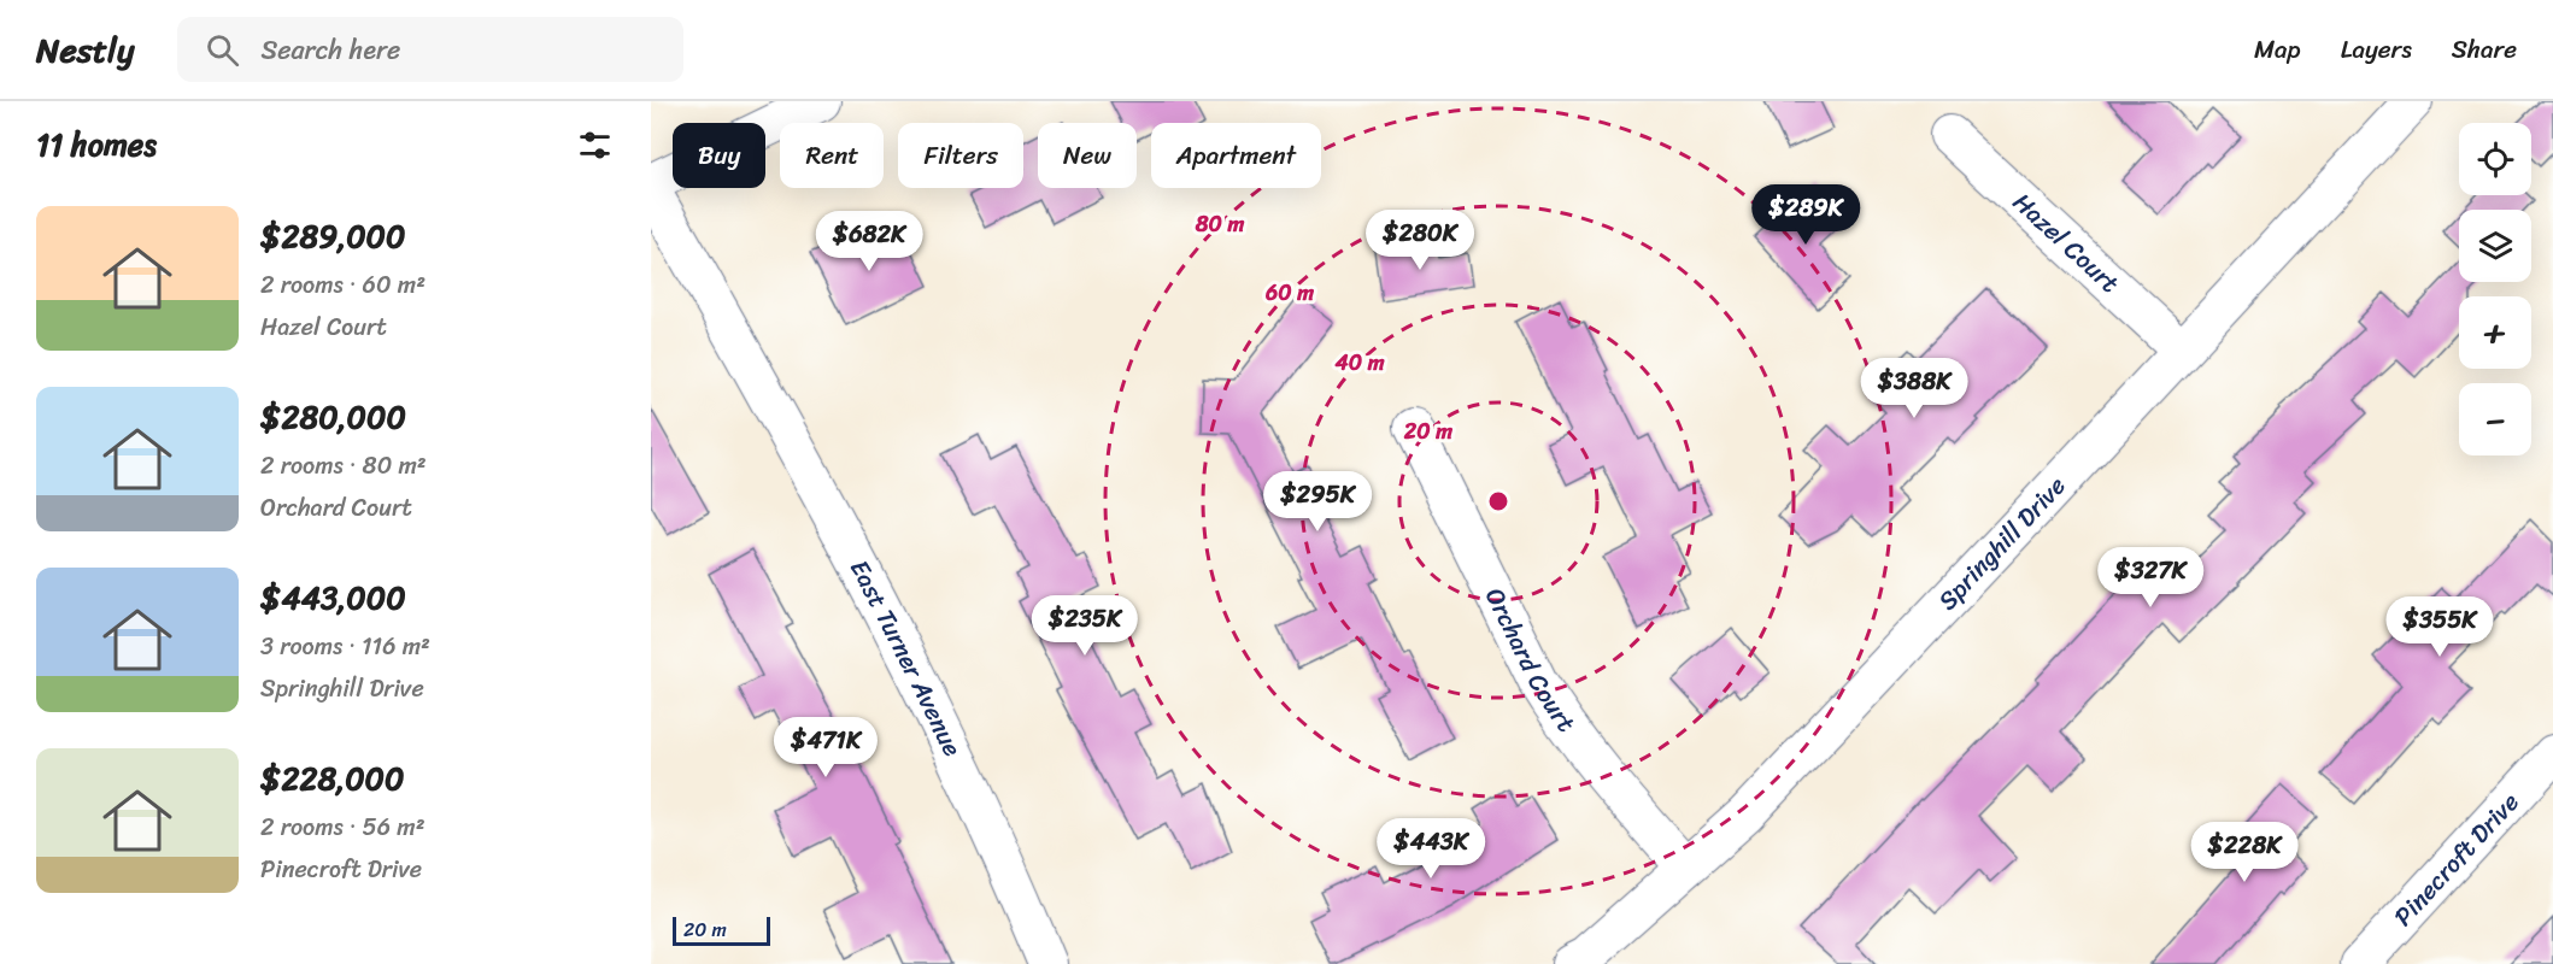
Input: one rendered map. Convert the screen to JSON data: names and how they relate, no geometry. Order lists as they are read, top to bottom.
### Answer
{
  "streets": {
    "street": [
      "Hazel Court",
      "Springhill Drive",
      "East Turner Avenue",
      "Orchard Court",
      "Pinecroft Drive"
    ]
  },
  "crossings": [
    ["Hazel Court", "Springhill Drive"],
    ["Springhill Drive", "Orchard Court"]
  ],
  "scale_bar": "20 m",
  "page": {
    "header": "Nestly",
    "search": "Search here",
    "nav": ["Map", "Layers", "Share"],
    "heading": "11 homes",
    "map_buttons": ["+", "−"],
    "chip": [
      "Buy",
      "Rent",
      "Filters",
      "New",
      "Apartment"
    ],
    "price": [
      "$289K",
      "$280K",
      "$682K",
      "$388K",
      "$295K",
      "$327K",
      "$235K",
      "$355K",
      "$471K",
      "$443K",
      "$228K"
    ],
    "list": [
      {
        "name": "$289,000",
        "note": "2 rooms · 60 m² · Hazel Court"
      },
      {
        "name": "$280,000",
        "note": "2 rooms · 80 m² · Orchard Court"
      },
      {
        "name": "$443,000",
        "note": "3 rooms · 116 m² · Springhill Drive"
      },
      {
        "name": "$228,000",
        "note": "2 rooms · 56 m² · Pinecroft Drive"
      }
    ],
    "scale": "20 m"
  },
  "rings": [
    "80 m",
    "60 m",
    "40 m",
    "20 m"
  ]
}
